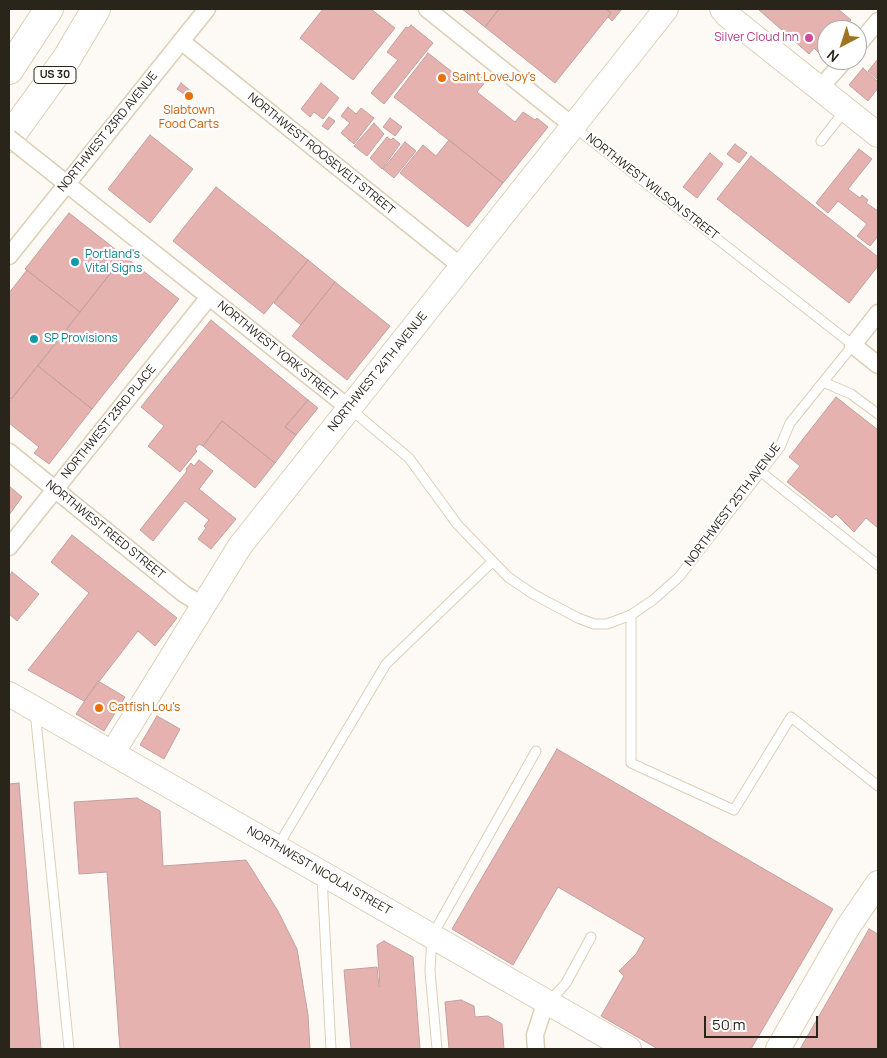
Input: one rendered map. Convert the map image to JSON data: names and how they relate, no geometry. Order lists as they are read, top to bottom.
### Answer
{
  "streets": {
    "highway": ["US 30"],
    "street": [
      "NORTHWEST 23RD AVENUE",
      "NORTHWEST ROOSEVELT STREET",
      "NORTHWEST WILSON STREET",
      "NORTHWEST YORK STREET",
      "NORTHWEST 24TH AVENUE",
      "NORTHWEST 23RD PLACE",
      "NORTHWEST 25TH AVENUE",
      "NORTHWEST REED STREET",
      "NORTHWEST NICOLAI STREET"
    ]
  },
  "crossings": [
    ["US 30", "NORTHWEST YORK STREET"],
    ["NORTHWEST 23RD AVENUE", "NORTHWEST ROOSEVELT STREET"],
    ["NORTHWEST 23RD AVENUE", "NORTHWEST YORK STREET"],
    ["NORTHWEST ROOSEVELT STREET", "NORTHWEST 24TH AVENUE"],
    ["NORTHWEST WILSON STREET", "NORTHWEST 24TH AVENUE"],
    ["NORTHWEST WILSON STREET", "NORTHWEST 25TH AVENUE"],
    ["NORTHWEST YORK STREET", "NORTHWEST 24TH AVENUE"],
    ["NORTHWEST YORK STREET", "NORTHWEST 23RD PLACE"],
    ["NORTHWEST YORK STREET", "NORTHWEST 25TH AVENUE"],
    ["NORTHWEST 24TH AVENUE", "NORTHWEST REED STREET"],
    ["NORTHWEST 24TH AVENUE", "NORTHWEST NICOLAI STREET"],
    ["NORTHWEST 23RD PLACE", "NORTHWEST REED STREET"]
  ],
  "places": [
    "Silver Cloud Inn",
    "Saint LoveJoy's",
    "Slabtown Food Carts",
    "Portland's Vital Signs",
    "SP Provisions",
    "Catfish Lou's"
  ],
  "scale_bar": "50 m",
  "north": "bottom left"
}
